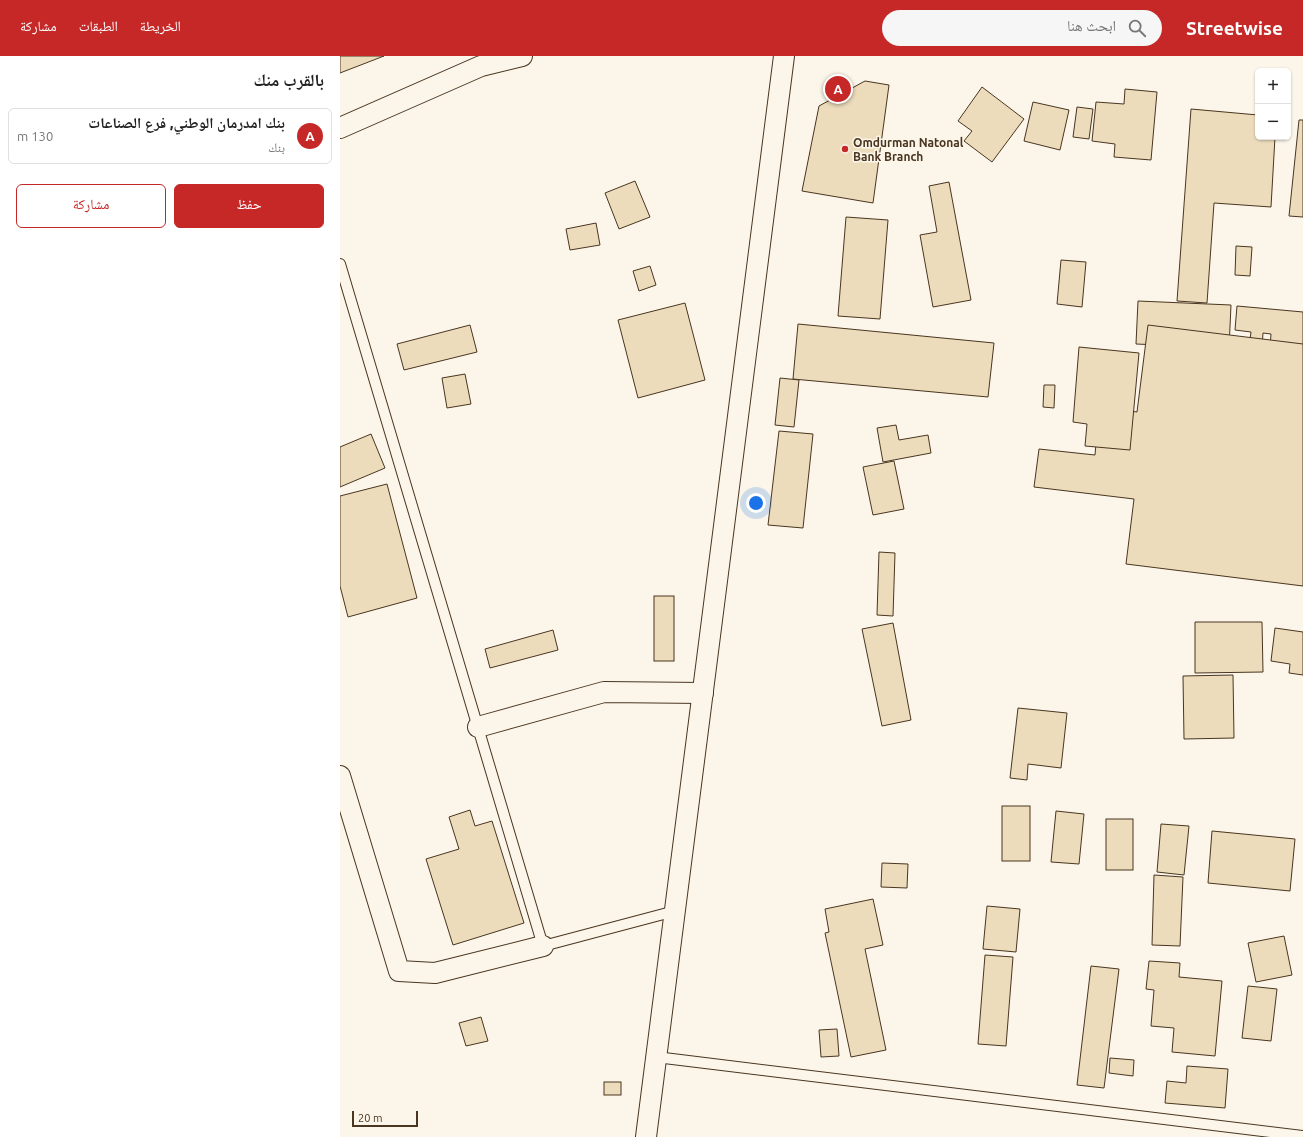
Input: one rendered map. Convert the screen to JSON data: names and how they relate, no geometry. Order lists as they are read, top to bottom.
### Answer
{
  "places": ["Omdurman Natonal Bank Branch"],
  "scale_bar": "20 m",
  "page": {
    "header": "Streetwise",
    "search": "ابحث هنا",
    "nav": ["الخريطة", "الطبقات", "مشاركة"],
    "heading": "بالقرب منك",
    "map_buttons": ["+", "−"],
    "pins": "A",
    "list": [
      {
        "mark": "A",
        "name": "بنك امدرمان الوطني, فرع الصناعات",
        "note": "بنك",
        "value": "130 m"
      }
    ],
    "buttons": ["حفظ", "مشاركة"],
    "scale": "20 m"
  }
}
